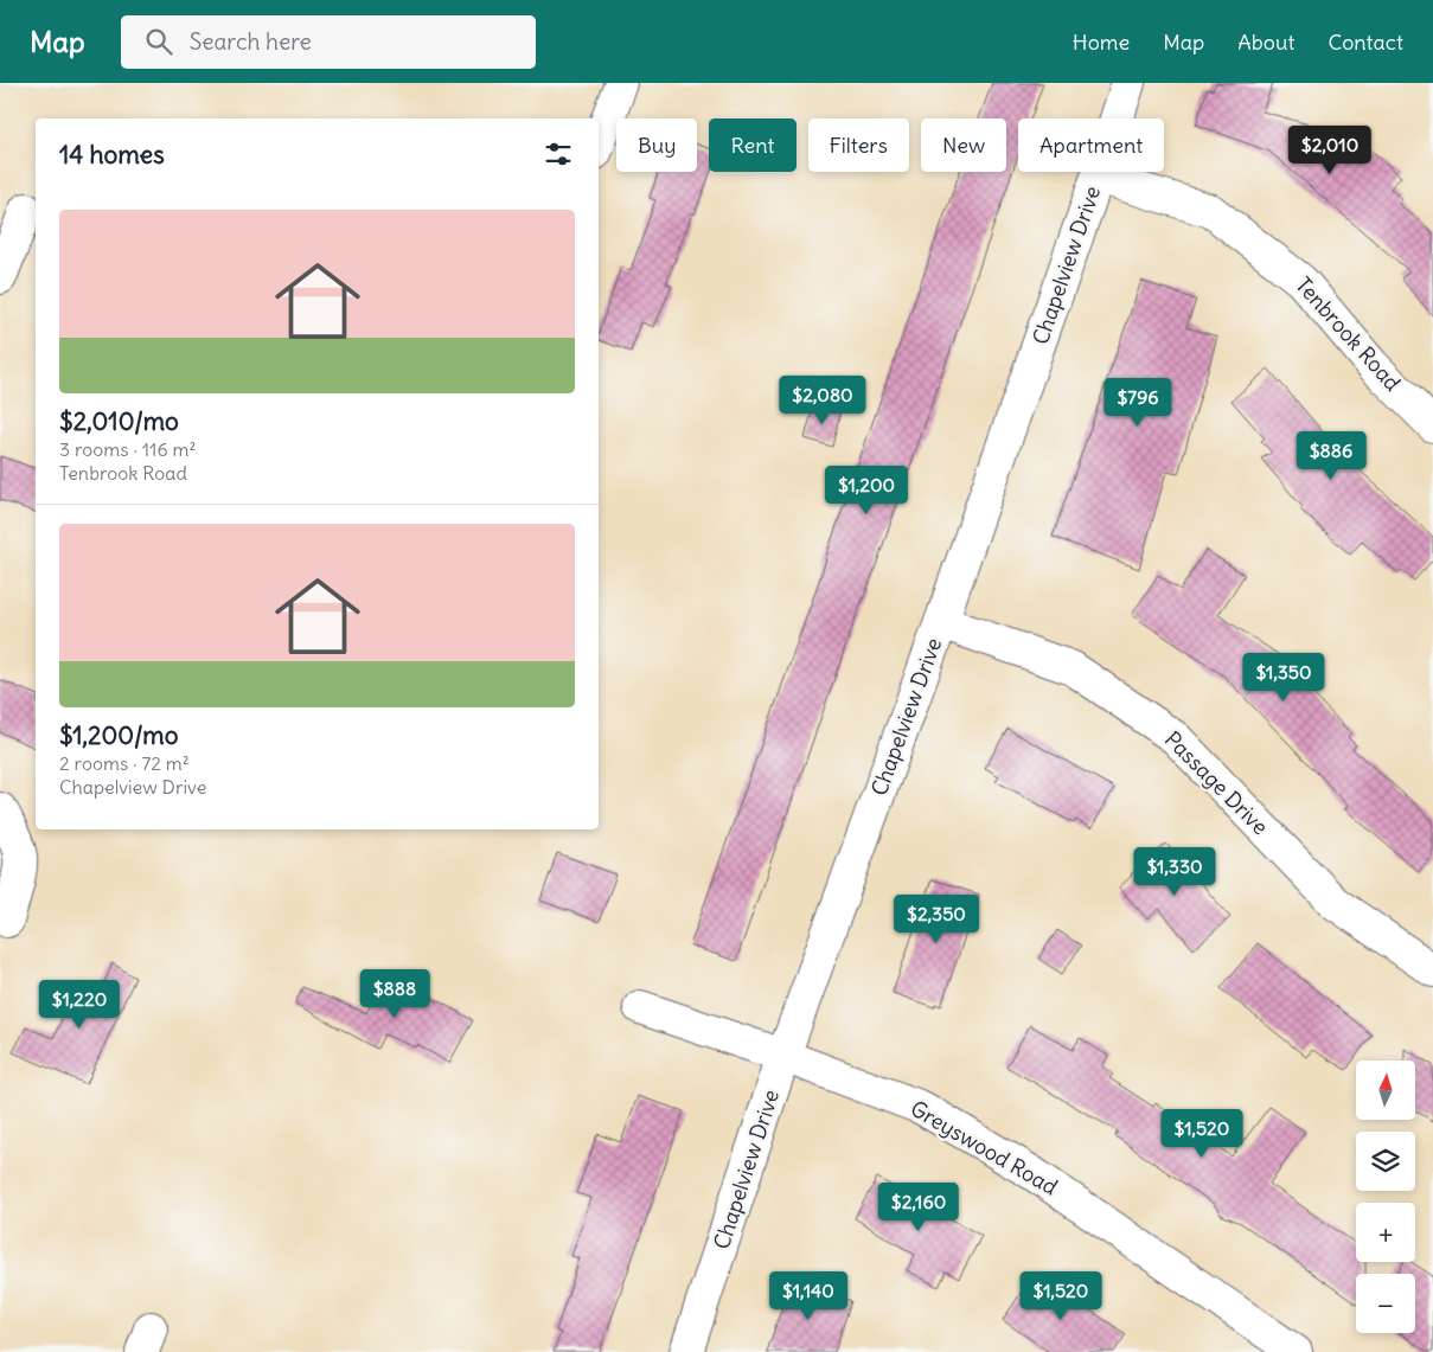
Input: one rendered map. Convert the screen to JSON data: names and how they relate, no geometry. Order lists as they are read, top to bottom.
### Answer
{
  "streets": {
    "street": [
      "Chapelview Drive",
      "Tenbrook Road",
      "Passage Drive",
      "Greyswood Road"
    ]
  },
  "crossings": [
    ["Chapelview Drive", "Tenbrook Road"],
    ["Chapelview Drive", "Passage Drive"],
    ["Chapelview Drive", "Greyswood Road"]
  ],
  "north": "top",
  "page": {
    "header": "Map",
    "search": "Search here",
    "nav": [
      "Home",
      "Map",
      "About",
      "Contact"
    ],
    "chip": [
      "Buy",
      "Rent",
      "Filters",
      "New",
      "Apartment"
    ],
    "heading": "14 homes",
    "price": [
      "$2,010",
      "$2,080",
      "$796",
      "$886",
      "$1,200",
      "$1,350",
      "$1,330",
      "$2,350",
      "$888",
      "$1,220",
      "$1,520",
      "$2,160",
      "$1,140",
      "$1,520"
    ],
    "list": [
      {
        "name": "$2,010/mo",
        "note": "3 rooms · 116 m² · Tenbrook Road"
      },
      {
        "name": "$1,200/mo",
        "note": "2 rooms · 72 m² · Chapelview Drive"
      }
    ],
    "map_buttons": ["+", "−"]
  }
}
